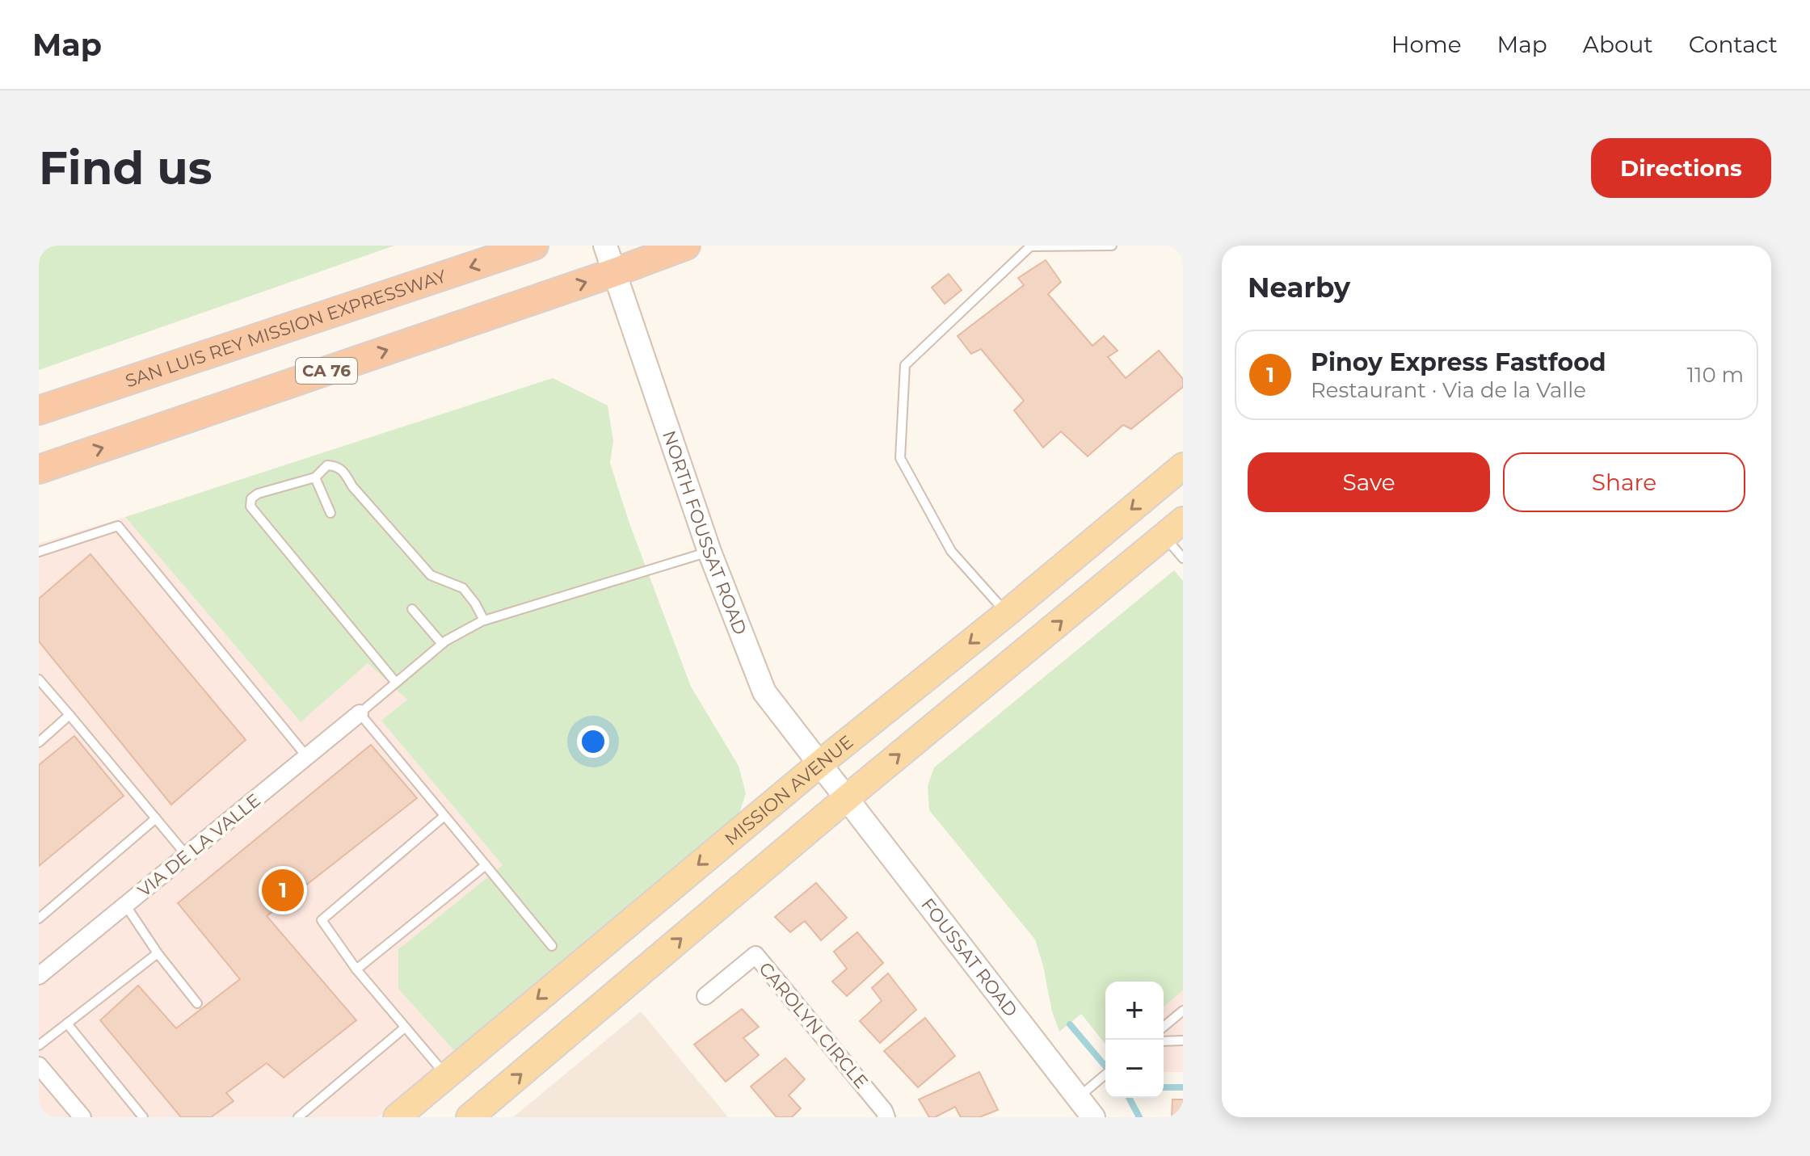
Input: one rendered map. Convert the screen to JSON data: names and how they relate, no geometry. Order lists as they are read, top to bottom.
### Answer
{
  "streets": {
    "highway": ["SAN LUIS REY MISSION EXPRESSWAY", "CA 76"],
    "main road": ["NORTH FOUSSAT ROAD", "MISSION AVENUE", "FOUSSAT ROAD"],
    "street": ["VIA DE LA VALLE", "CAROLYN CIRCLE"]
  },
  "crossings": [
    ["CA 76", "NORTH FOUSSAT ROAD"],
    ["NORTH FOUSSAT ROAD", "MISSION AVENUE"],
    ["NORTH FOUSSAT ROAD", "FOUSSAT ROAD"]
  ],
  "page": {
    "header": "Map",
    "nav": [
      "Home",
      "Map",
      "About",
      "Contact"
    ],
    "buttons": [
      "Directions",
      ["Save", "Share"]
    ],
    "title": "Find us",
    "heading": "Nearby",
    "list": [
      {
        "mark": "1",
        "name": "Pinoy Express Fastfood",
        "note": "Restaurant · Via de la Valle",
        "value": "110 m"
      }
    ],
    "pins": "1",
    "map_buttons": ["+", "−"]
  }
}
